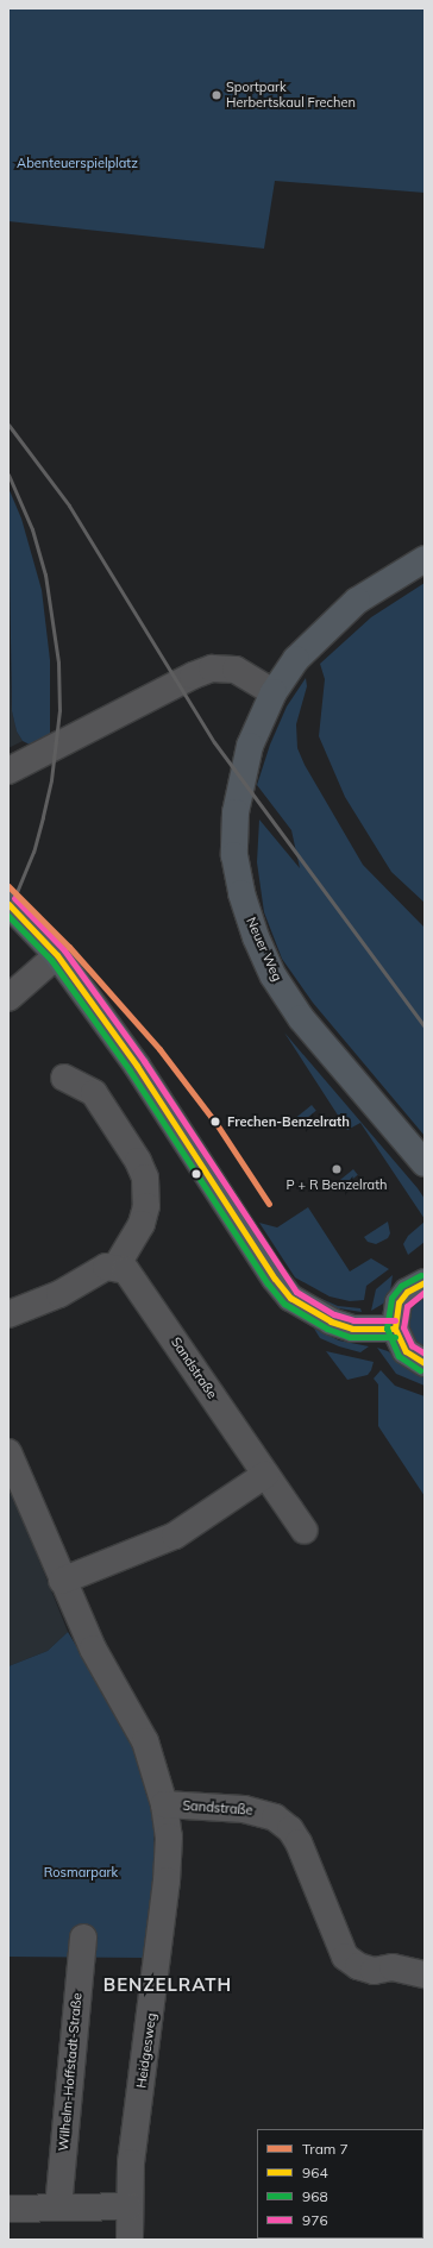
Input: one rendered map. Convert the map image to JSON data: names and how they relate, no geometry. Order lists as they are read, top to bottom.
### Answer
{
  "streets": {
    "main road": ["Neuer Weg"],
    "street": ["Sandstraße", "Heidgesweg", "Wilhelm-Hoffstadt-Straße"]
  },
  "crossings": [
    ["Sandstraße", "Heidgesweg"]
  ],
  "districts": ["BENZELRATH"],
  "parks": ["Abenteuerspielplatz", "Rosmarpark"],
  "places": ["Sportpark Herbertskaul Frechen", "Frechen-Benzelrath", "P + R Benzelrath"],
  "lines": [
    "tram line 7",
    "transit line 976",
    "transit line 964",
    "transit line 968"
  ],
  "legend": [
    "Tram 7",
    "964",
    "968",
    "976"
  ]
}
